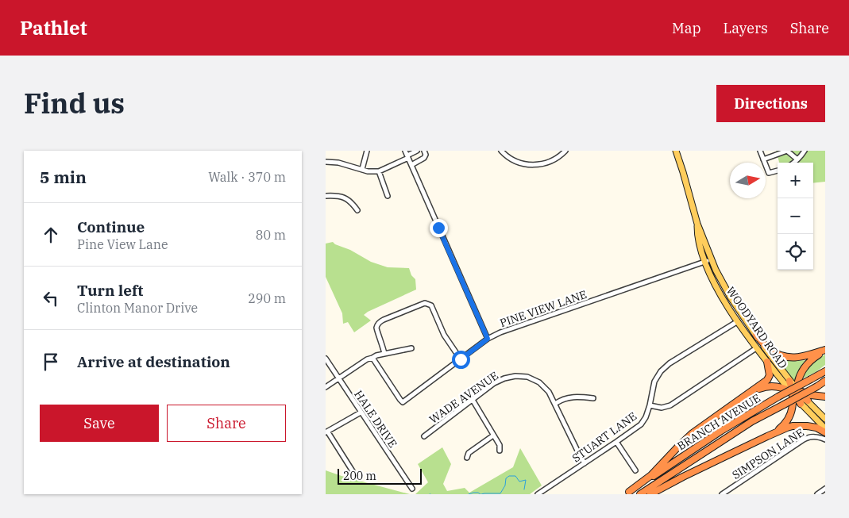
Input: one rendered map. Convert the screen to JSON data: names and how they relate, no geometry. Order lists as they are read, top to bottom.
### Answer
{
  "streets": {
    "highway": ["BRANCH AVENUE"],
    "main road": ["WOODYARD ROAD"],
    "street": [
      "PINE VIEW LANE",
      "WADE AVENUE",
      "HALE DRIVE",
      "STUART LANE",
      "SIMPSON LANE"
    ]
  },
  "crossings": [
    ["PINE VIEW LANE", "WOODYARD ROAD"],
    ["WOODYARD ROAD", "STUART LANE"],
    ["WADE AVENUE", "STUART LANE"]
  ],
  "scale_bar": "200 m",
  "north": "right",
  "page": {
    "header": "Pathlet",
    "nav": ["Map", "Layers", "Share"],
    "title": "Find us",
    "buttons": [
      "Directions",
      ["Save", "Share"]
    ],
    "heading": ["5 min", "Walk · 370 m"],
    "map_buttons": ["+", "−"],
    "list": [
      ["Continue", "Pine View Lane", "80 m"],
      ["Turn left", "Clinton Manor Drive", "290 m"],
      "Arrive at destination"
    ],
    "scale": "200 m"
  }
}
